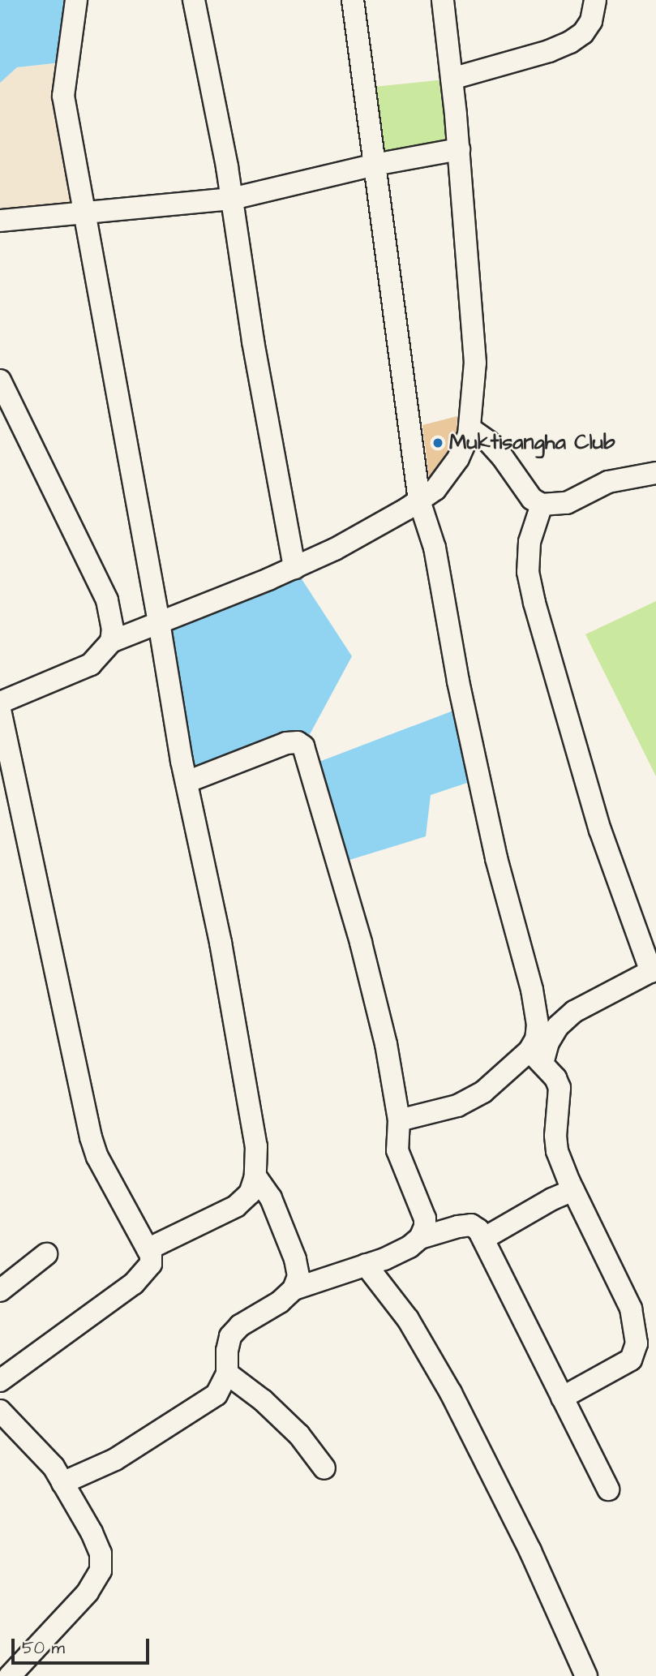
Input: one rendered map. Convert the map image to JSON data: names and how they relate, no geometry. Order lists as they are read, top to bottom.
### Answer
{
  "places": ["Muktisangha Club"],
  "scale_bar": "50 m"
}
